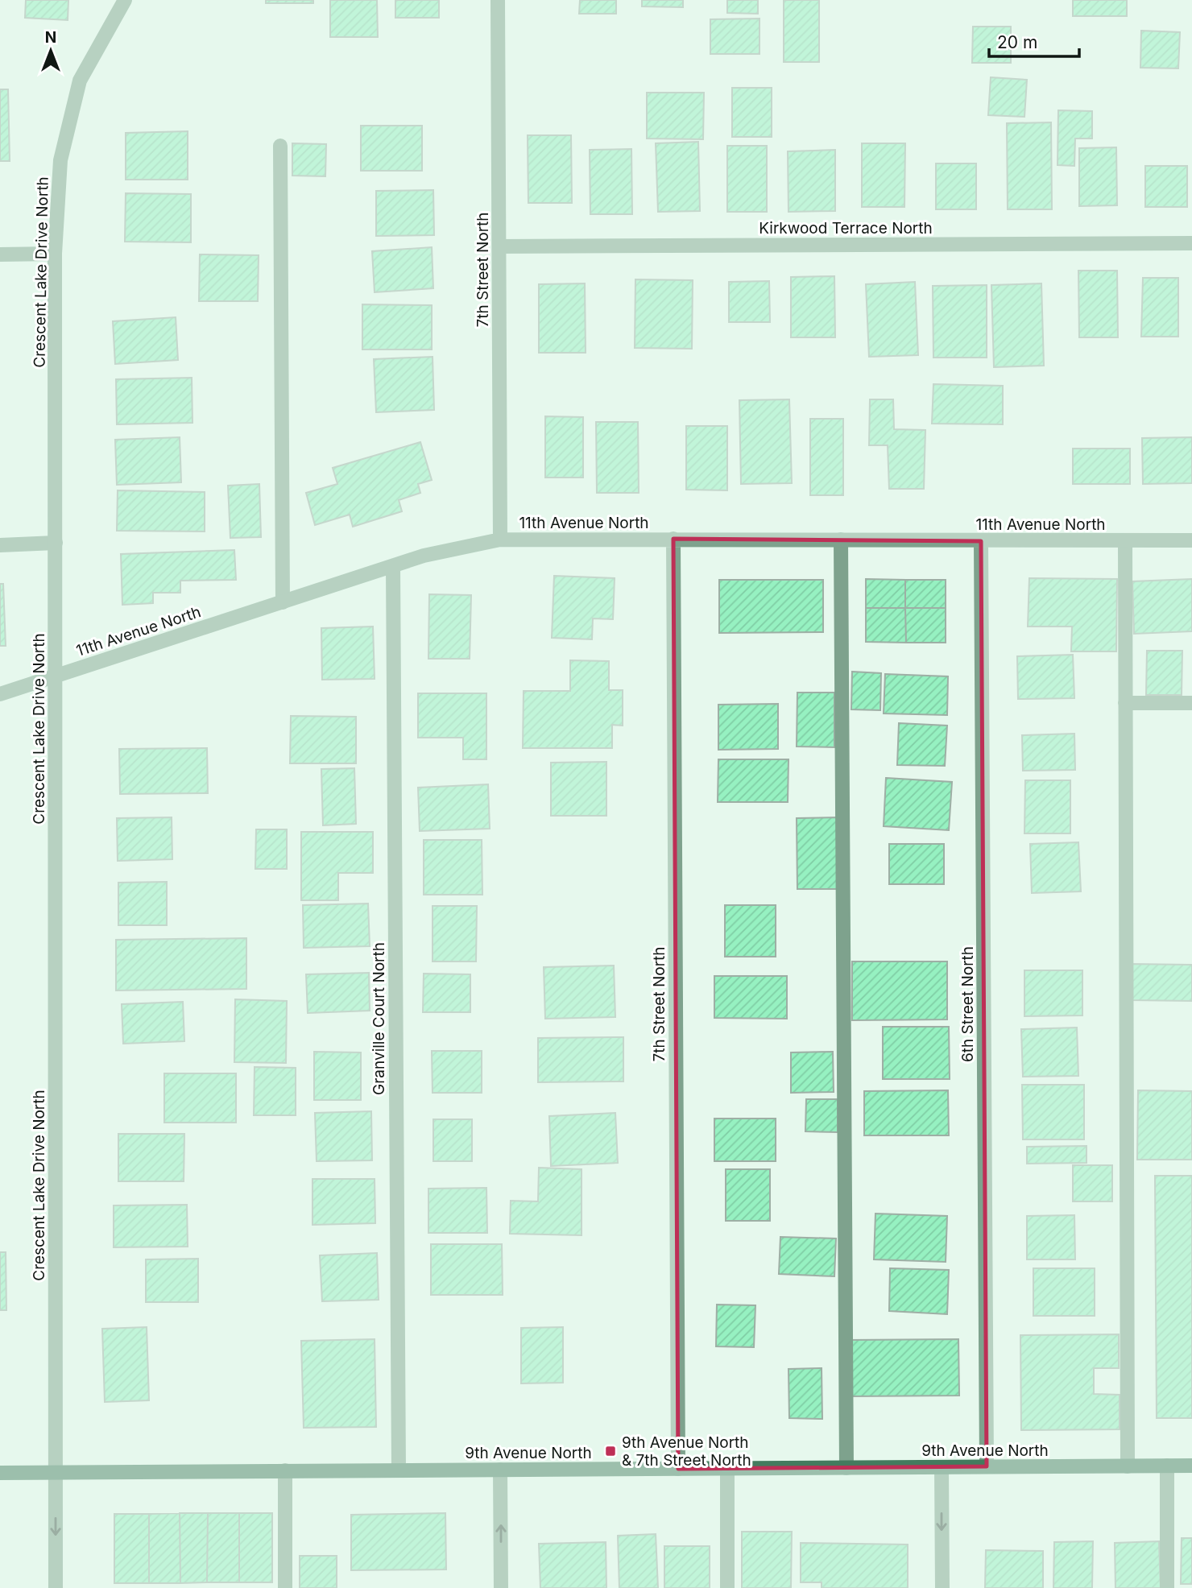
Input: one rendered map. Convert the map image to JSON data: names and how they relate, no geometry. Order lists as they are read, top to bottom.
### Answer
{
  "streets": {
    "street": [
      "Kirkwood Terrace North",
      "7th Street North",
      "Crescent Lake Drive North",
      "11th Avenue North",
      "6th Street North",
      "Granville Court North",
      "9th Avenue North"
    ]
  },
  "crossings": [
    ["Kirkwood Terrace North", "7th Street North"],
    ["7th Street North", "11th Avenue North"],
    ["7th Street North", "9th Avenue North"],
    ["Crescent Lake Drive North", "11th Avenue North"],
    ["Crescent Lake Drive North", "9th Avenue North"],
    ["11th Avenue North", "6th Street North"],
    ["11th Avenue North", "Granville Court North"],
    ["6th Street North", "9th Avenue North"],
    ["Granville Court North", "9th Avenue North"]
  ],
  "places": {
    "transit": ["9th Avenue North & 7th Street North"]
  },
  "scale_bar": "20 m",
  "north": "top"
}
